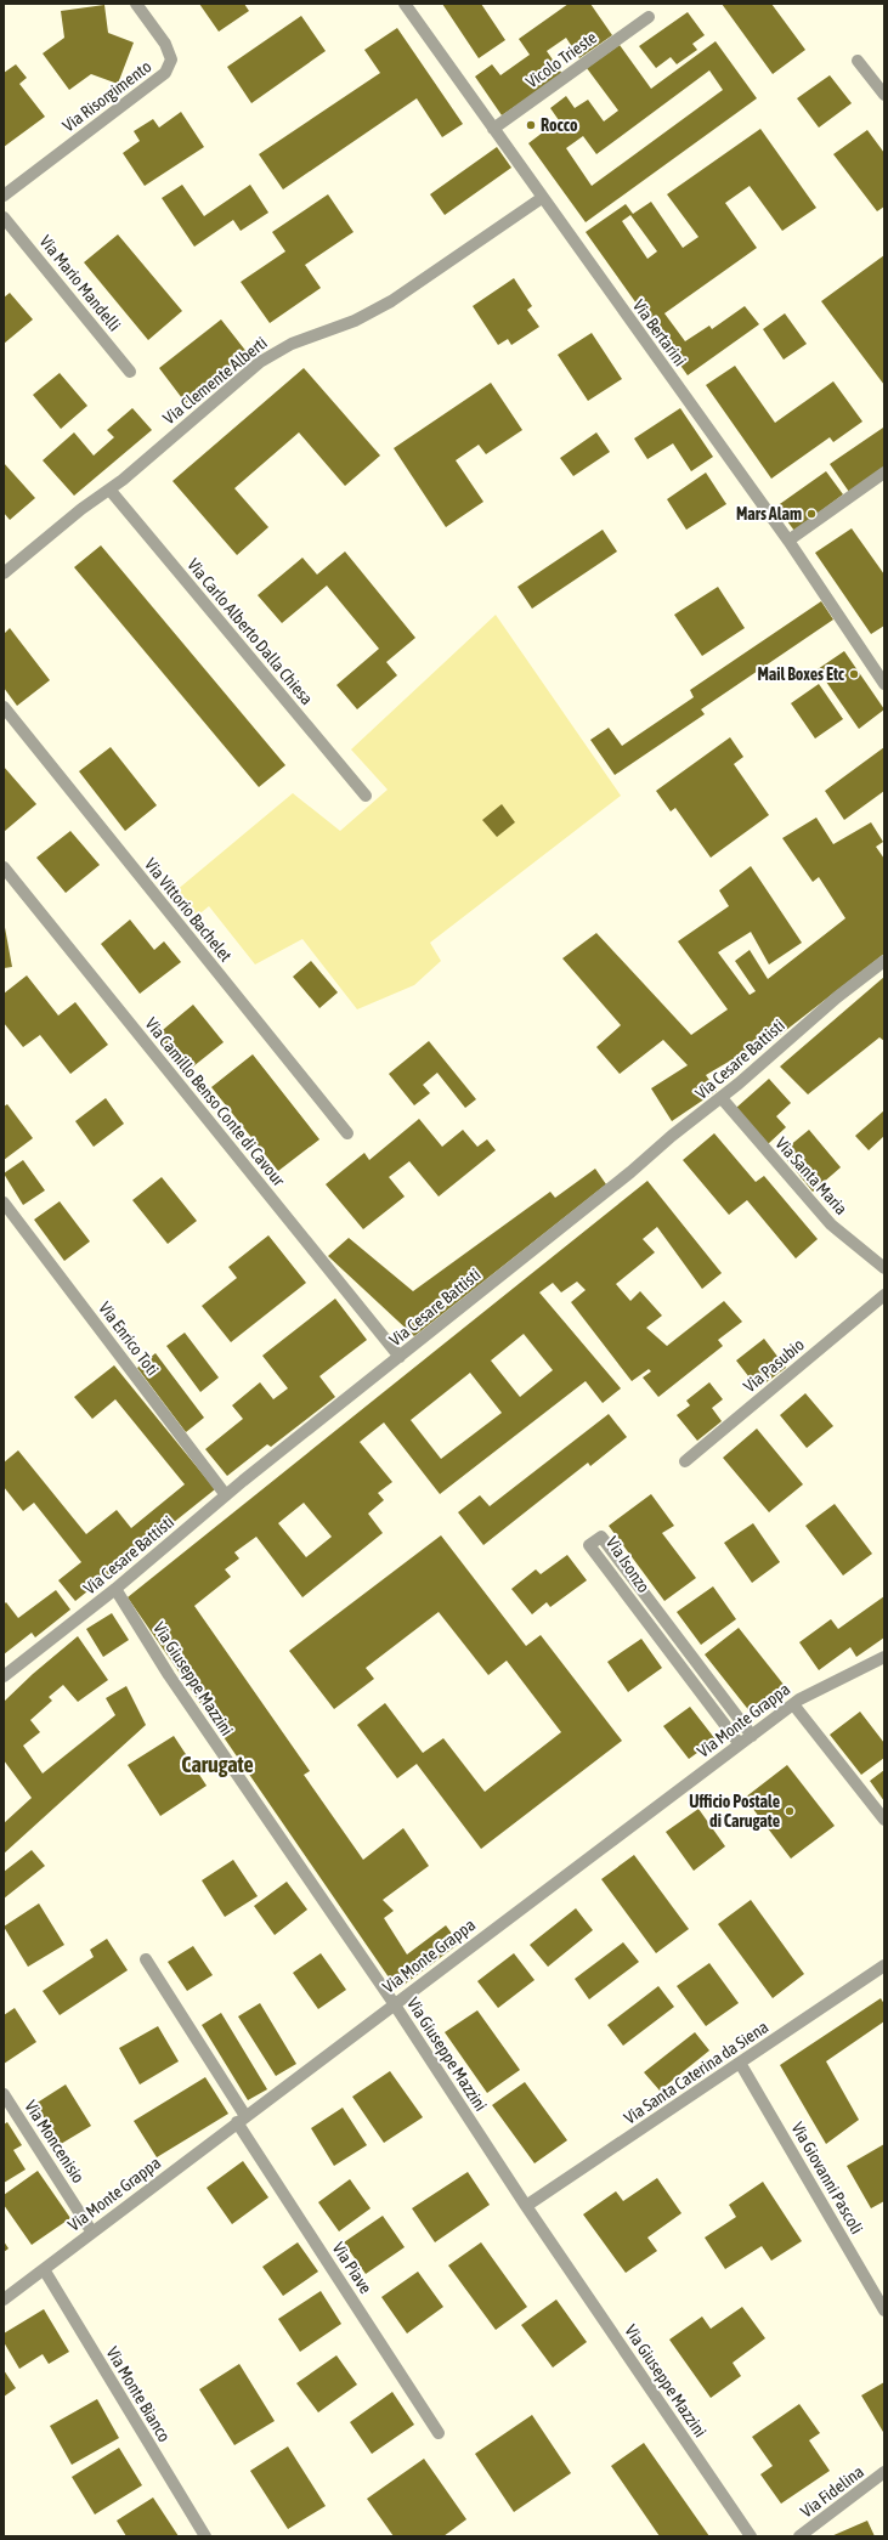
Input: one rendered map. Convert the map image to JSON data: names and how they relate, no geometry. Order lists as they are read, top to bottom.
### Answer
{
  "streets": {
    "street": [
      "Vicolo Trieste",
      "Via Risorgimento",
      "Via Mario Mandelli",
      "Via Bertarini",
      "Via Clemente Alberti",
      "Via Carlo Alberto Dalla Chiesa",
      "Via Vittorio Bachelet",
      "Via Cesare Battisti",
      "Via Camillo Benso Conte di Cavour",
      "Via Santa Maria",
      "Via Enrico Toti",
      "Via Pasubio",
      "Via Isonzo",
      "Via Giuseppe Mazzini",
      "Via Monte Grappa",
      "Via Santa Caterina da Siena",
      "Via Moncenisio",
      "Via Giovanni Pascoli",
      "Via Piave",
      "Via Monte Bianco",
      "Via Fidelina"
    ]
  },
  "crossings": [
    ["Vicolo Trieste", "Via Bertarini"],
    ["Via Bertarini", "Via Clemente Alberti"],
    ["Via Clemente Alberti", "Via Carlo Alberto Dalla Chiesa"],
    ["Via Cesare Battisti", "Via Camillo Benso Conte di Cavour"],
    ["Via Cesare Battisti", "Via Santa Maria"],
    ["Via Cesare Battisti", "Via Enrico Toti"],
    ["Via Cesare Battisti", "Via Giuseppe Mazzini"],
    ["Via Isonzo", "Via Monte Grappa"],
    ["Via Giuseppe Mazzini", "Via Monte Grappa"],
    ["Via Giuseppe Mazzini", "Via Santa Caterina da Siena"],
    ["Via Monte Grappa", "Via Moncenisio"],
    ["Via Monte Grappa", "Via Piave"],
    ["Via Monte Grappa", "Via Monte Bianco"],
    ["Via Santa Caterina da Siena", "Via Giovanni Pascoli"]
  ],
  "districts": ["Carugate"],
  "places": [
    "Rocco",
    "Mars Alam",
    "Mail Boxes Etc",
    "Ufficio Postale di Carugate"
  ]
}
